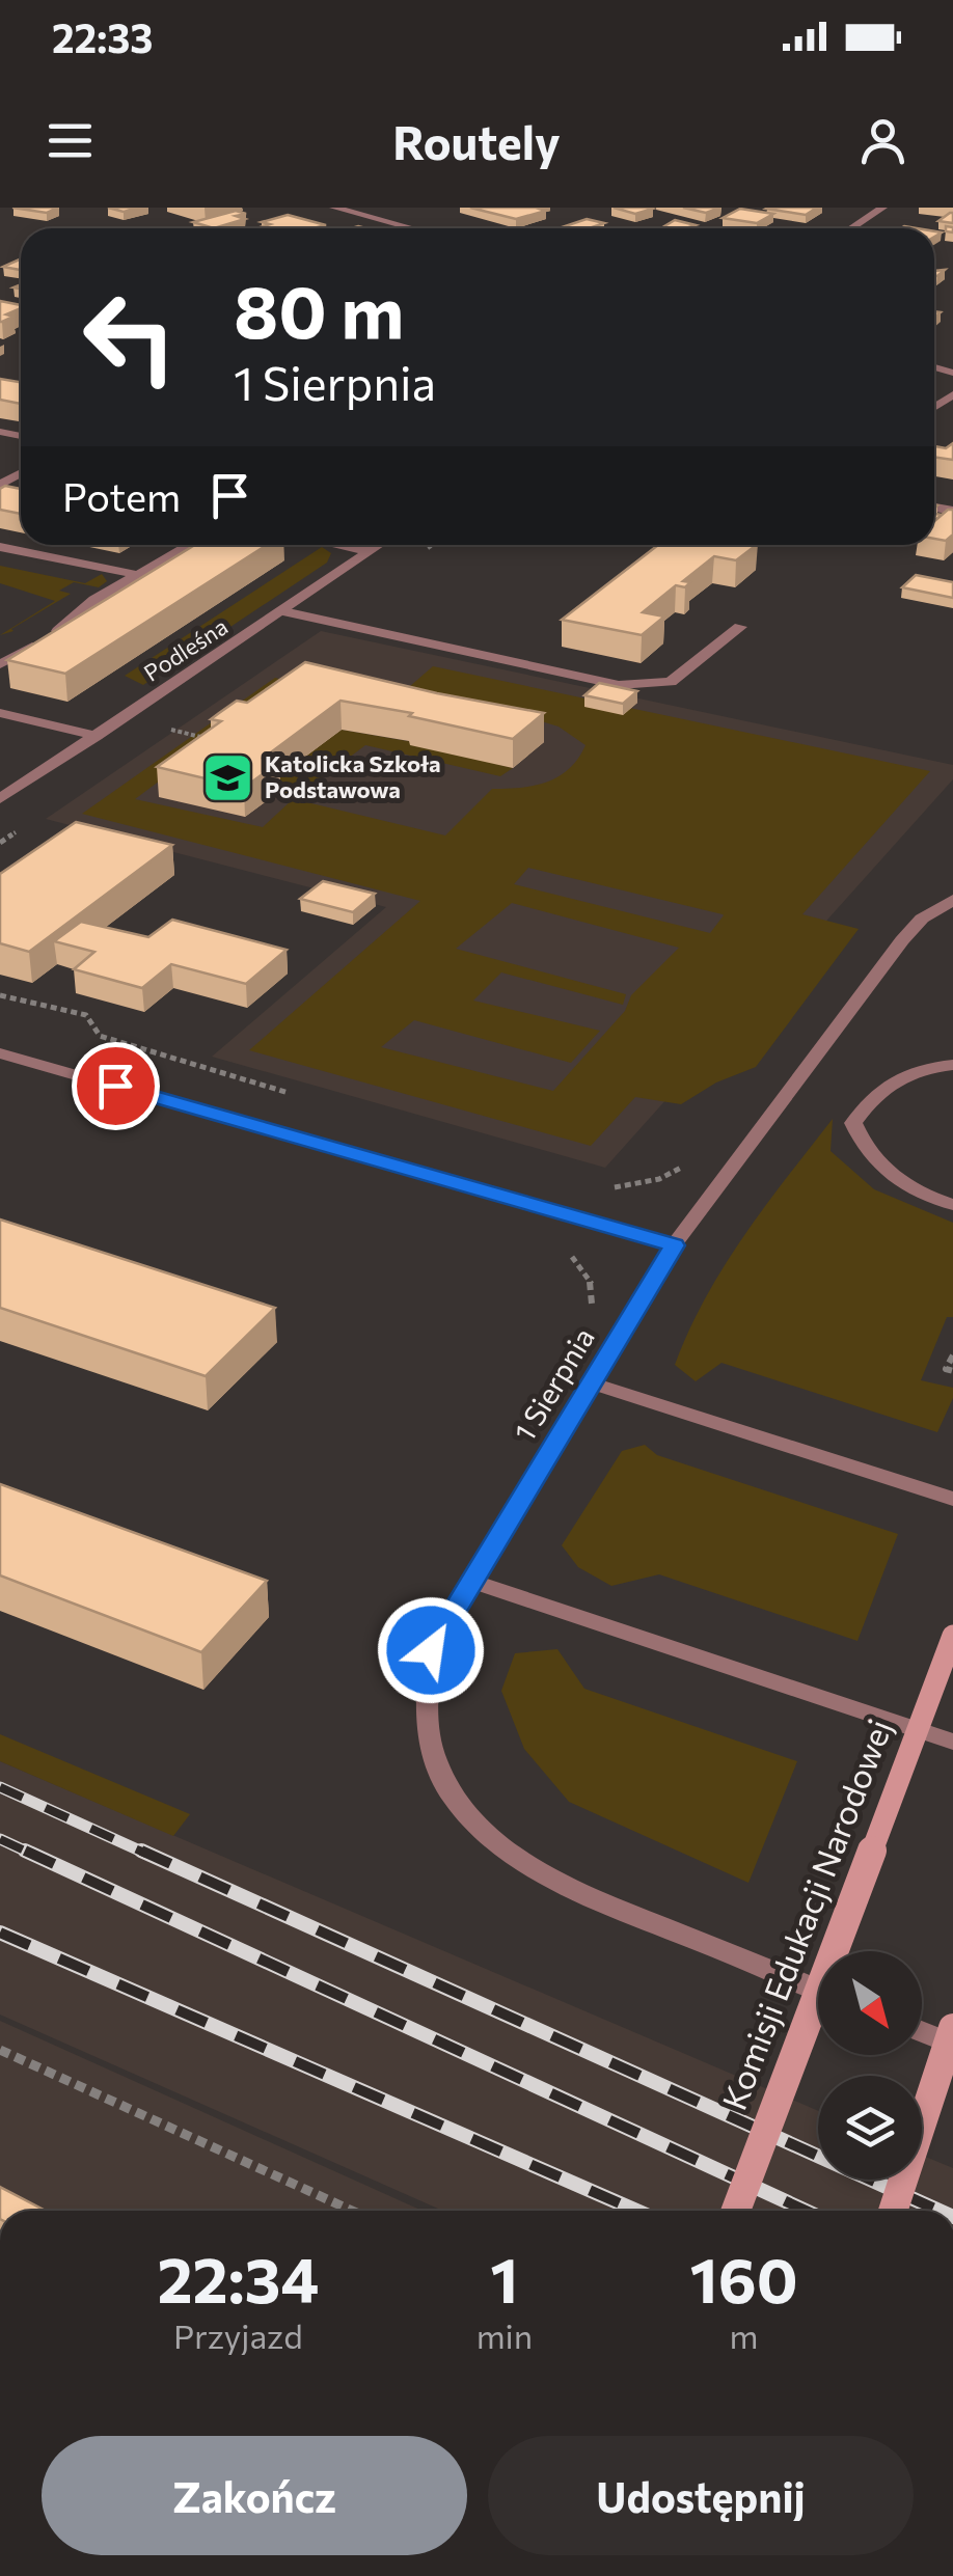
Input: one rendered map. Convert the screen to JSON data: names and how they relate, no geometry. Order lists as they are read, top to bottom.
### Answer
{
  "streets": {
    "main road": ["Komisji Edukacji Narodowej"],
    "street": ["Podleśna", "1 Sierpnia"]
  },
  "places": {
    "school or university": ["Katolicka Szkoła Podstawowa"]
  },
  "north": "bottom right",
  "page": {
    "status": "22:33",
    "header": "Routely",
    "turn": ["80 m", "1 Sierpnia"],
    "then": "Potem",
    "eta": [
      "22:34",
      "Przyjazd",
      "1",
      "min",
      "160",
      "m"
    ],
    "buttons": ["Zakończ", "Udostępnij"]
  }
}
